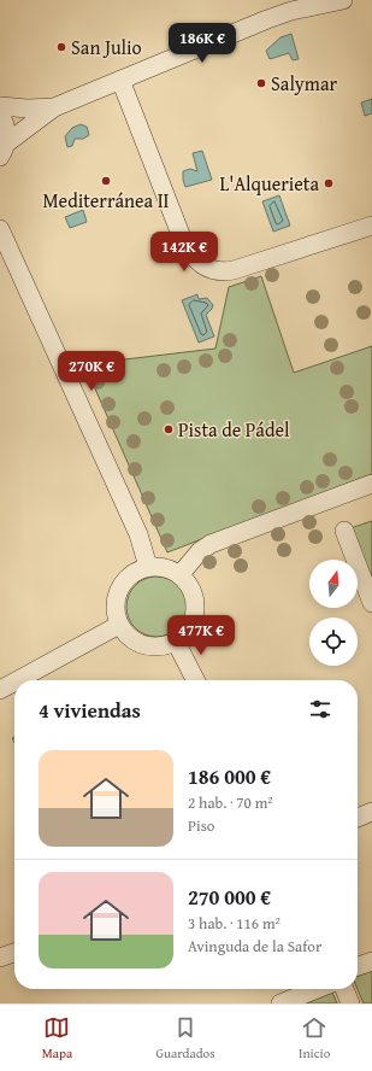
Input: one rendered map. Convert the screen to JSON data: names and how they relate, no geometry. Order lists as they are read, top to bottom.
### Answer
{
  "places": [
    "San Julio",
    "Salymar",
    "Mediterránea II",
    "L'Alquerieta",
    "Pista de Pádel"
  ],
  "north": "top",
  "page": {
    "price": [
      "186K €",
      "142K €",
      "270K €",
      "477K €"
    ],
    "heading": "4 viviendas",
    "list": [
      {
        "name": "186 000 €",
        "note": "2 hab. · 70 m² · Piso"
      },
      {
        "name": "270 000 €",
        "note": "3 hab. · 116 m² · Avinguda de la Safor"
      }
    ],
    "tabs": ["Mapa", "Guardados", "Inicio"]
  }
}
